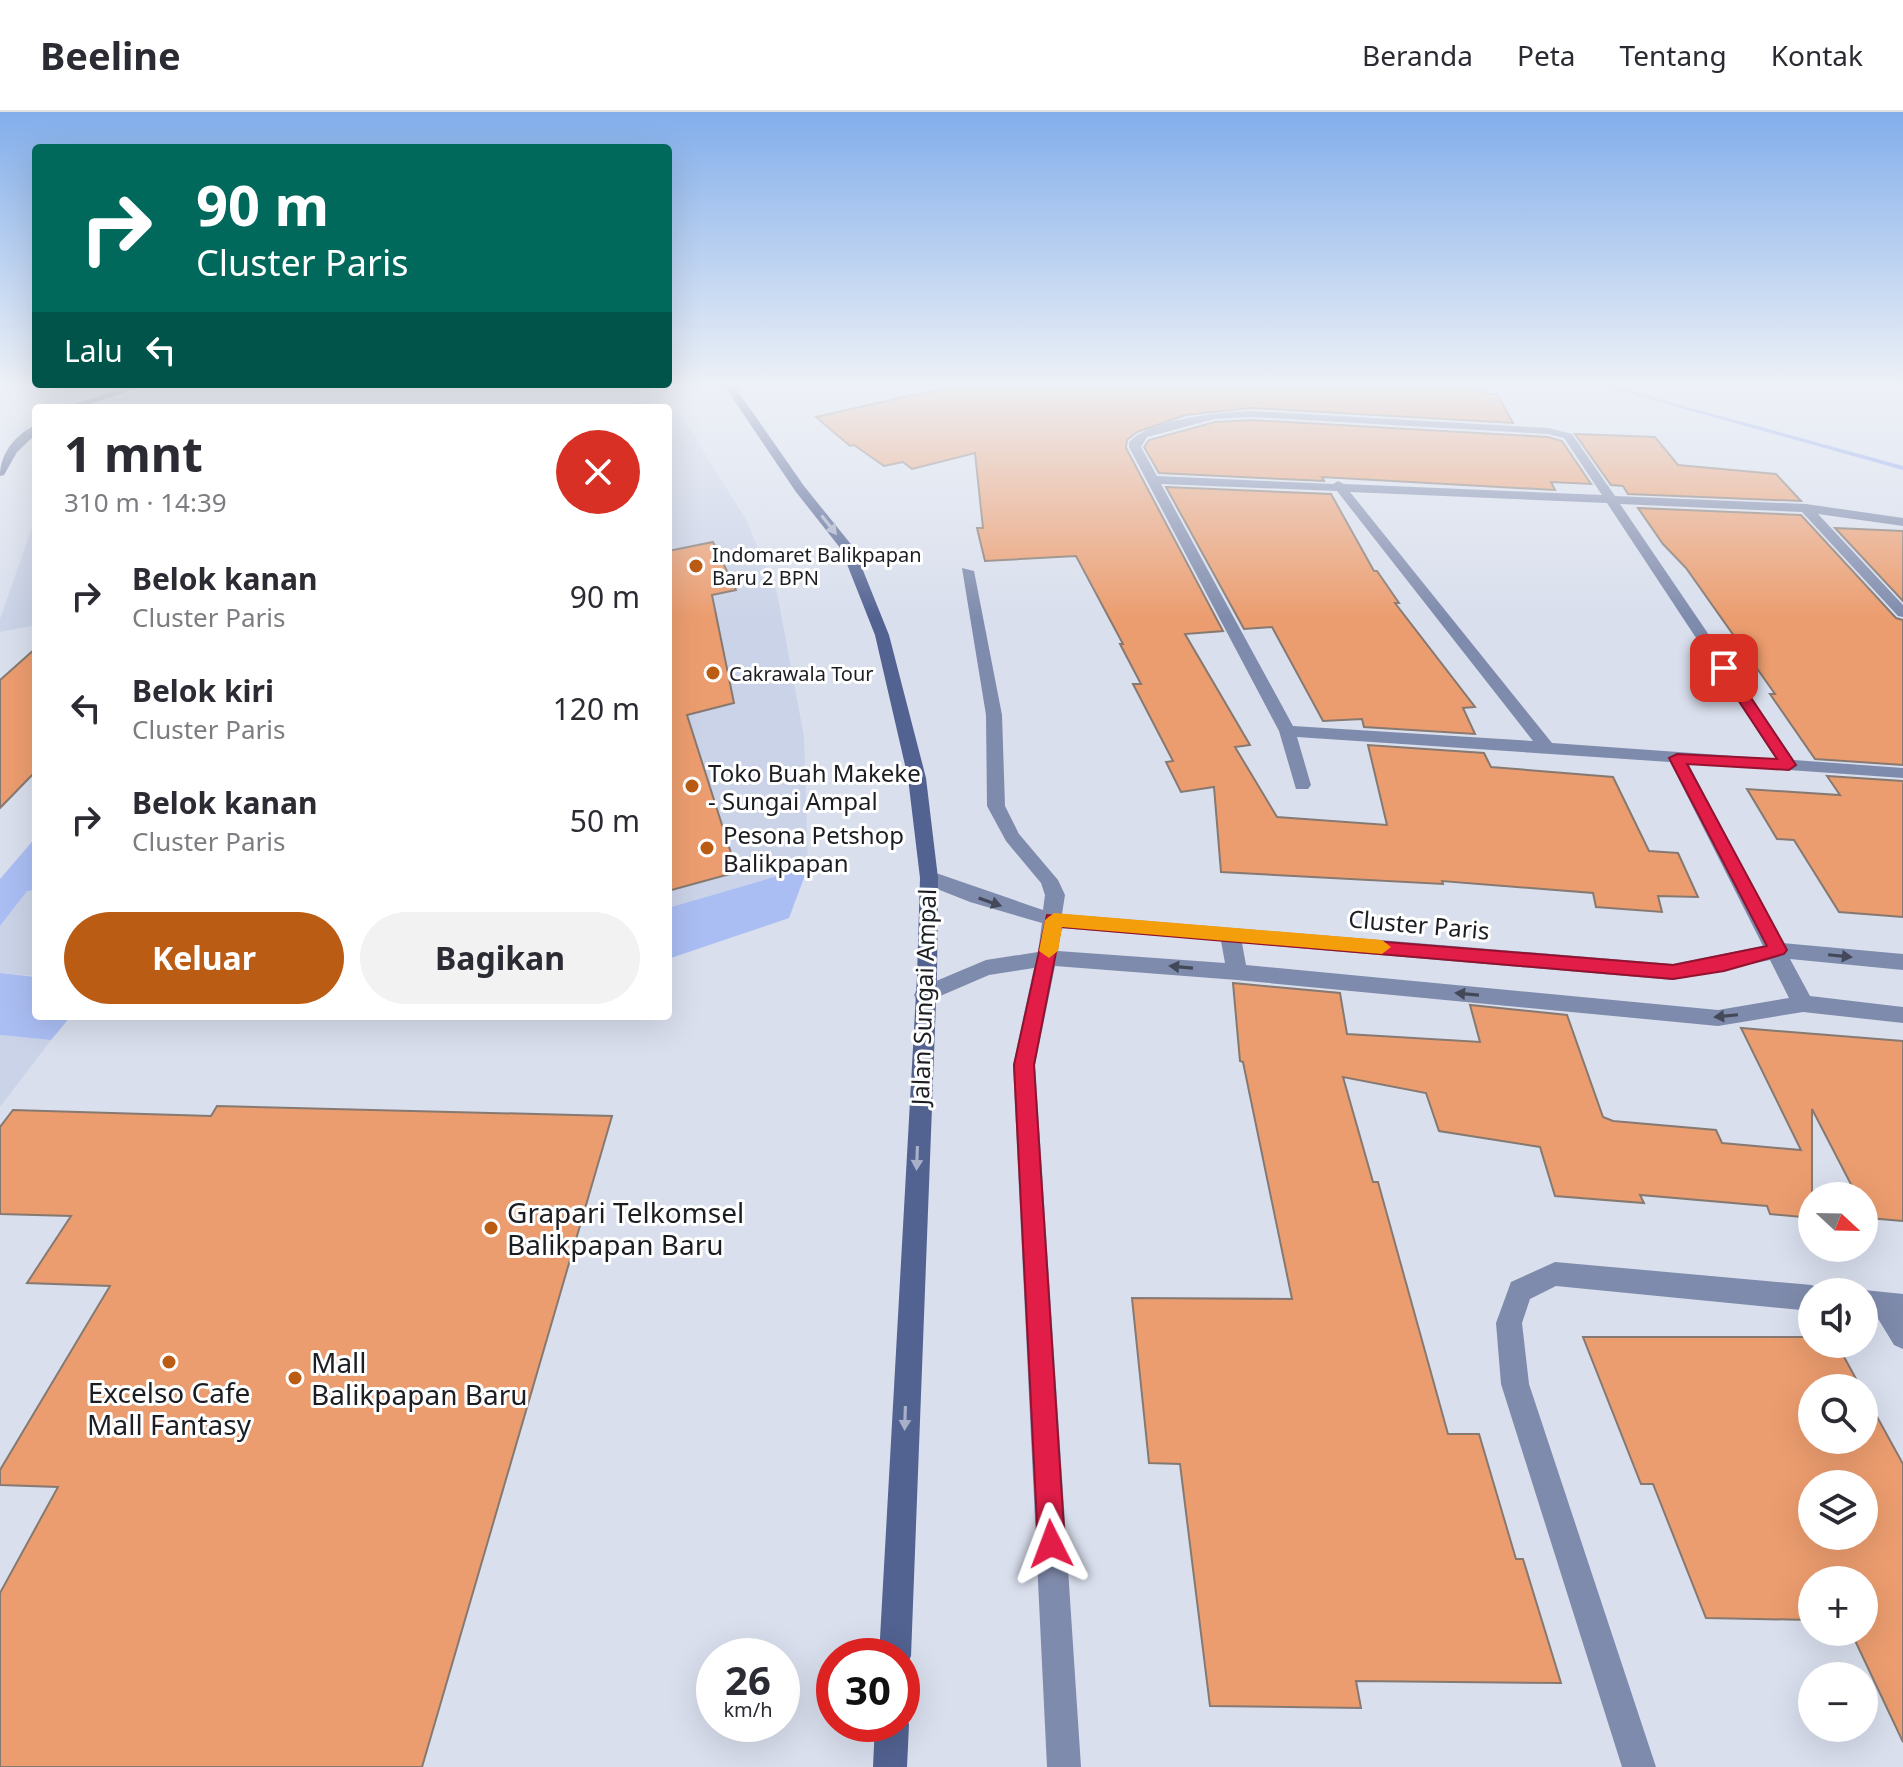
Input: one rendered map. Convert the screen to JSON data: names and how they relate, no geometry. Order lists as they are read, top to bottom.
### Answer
{
  "streets": {
    "main road": ["Jalan Sungai Ampal"],
    "street": ["Cluster Paris"]
  },
  "crossings": [
    ["Cluster Paris", "Jalan Sungai Ampal"]
  ],
  "one_way": ["Jalan Sungai Ampal"],
  "places": [
    "Indomaret Balikpapan Baru 2 BPN",
    "Cakrawala Tour",
    "Toko Buah Makeke - Sungai Ampal",
    "Pesona Petshop Balikpapan",
    "Grapari Telkomsel Balikpapan Baru",
    "Excelso Cafe Mall Fantasy",
    "Mall Balikpapan Baru"
  ],
  "north": "right",
  "page": {
    "header": "Beeline",
    "nav": [
      "Beranda",
      "Peta",
      "Tentang",
      "Kontak"
    ],
    "turn": ["90 m", "Cluster Paris"],
    "then": "Lalu",
    "heading": ["1 mnt", "310 m · 14:39"],
    "list": [
      {
        "name": "Belok kanan",
        "note": "Cluster Paris",
        "value": "90 m"
      },
      {
        "name": "Belok kiri",
        "note": "Cluster Paris",
        "value": "120 m"
      },
      {
        "name": "Belok kanan",
        "note": "Cluster Paris",
        "value": "50 m"
      }
    ],
    "buttons": ["Keluar", "Bagikan"],
    "map_buttons": ["+", "−"],
    "speed": "26 km/h",
    "limit": "30"
  }
}
